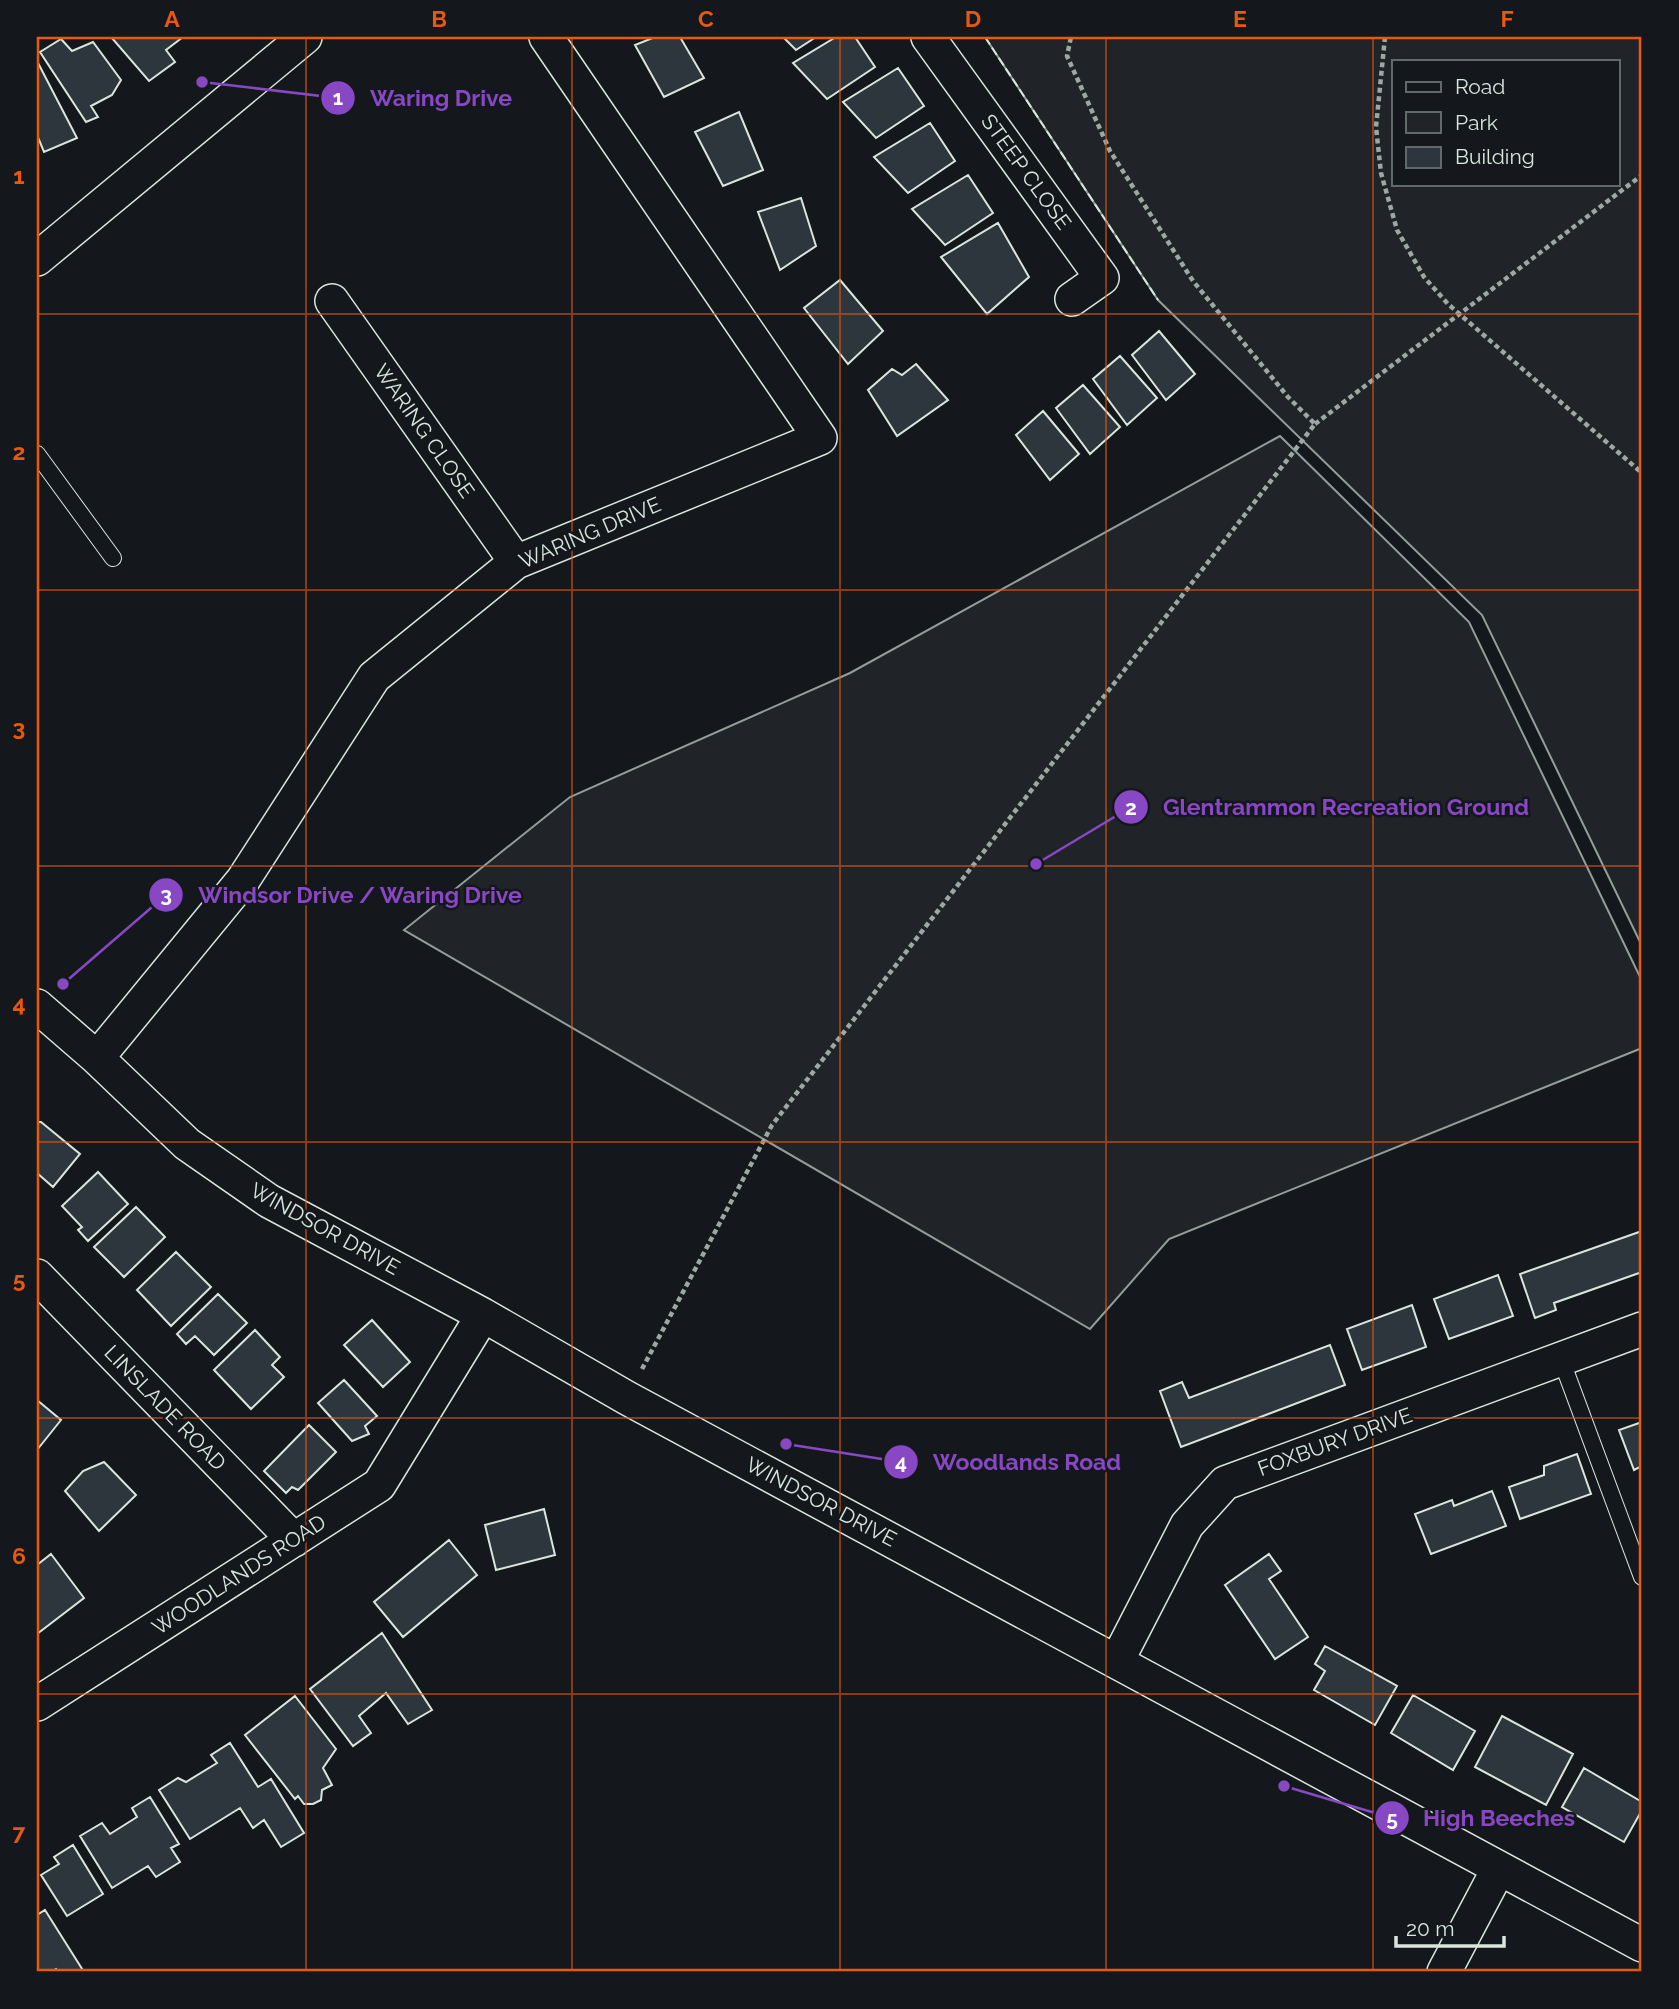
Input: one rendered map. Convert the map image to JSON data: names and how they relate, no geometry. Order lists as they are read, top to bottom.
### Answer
{
  "streets": {
    "street": [
      "STEEP CLOSE",
      "WARING CLOSE",
      "WARING DRIVE",
      "WINDSOR DRIVE",
      "LINSLADE ROAD",
      "FOXBURY DRIVE",
      "WOODLANDS ROAD"
    ]
  },
  "crossings": [
    ["WARING CLOSE", "WARING DRIVE"],
    ["WARING DRIVE", "WINDSOR DRIVE"],
    ["WINDSOR DRIVE", "FOXBURY DRIVE"],
    ["WINDSOR DRIVE", "WOODLANDS ROAD"],
    ["LINSLADE ROAD", "WOODLANDS ROAD"]
  ],
  "places": [
    "Waring Drive",
    "Glentrammon Recreation Ground",
    "Windsor Drive / Waring Drive",
    "Woodlands Road",
    "High Beeches"
  ],
  "legend": ["Road", "Park", "Building"],
  "scale_bar": "20 m",
  "grid": {
    "columns": [
      "A",
      "B",
      "C",
      "D",
      "E",
      "F"
    ],
    "rows": [
      "1",
      "2",
      "3",
      "4",
      "5",
      "6",
      "7"
    ]
  }
}
